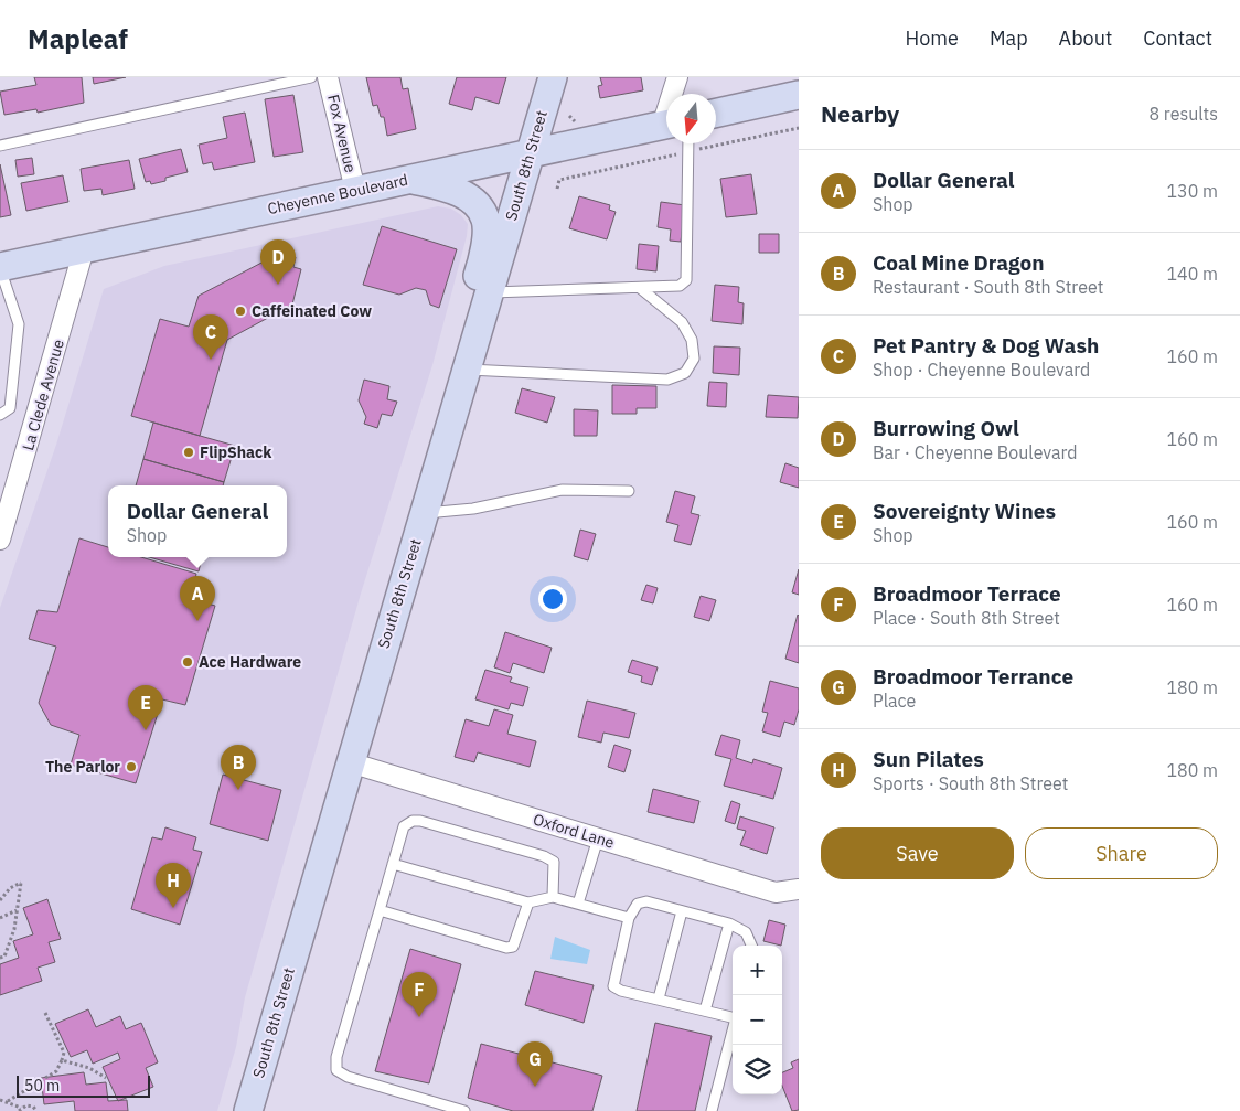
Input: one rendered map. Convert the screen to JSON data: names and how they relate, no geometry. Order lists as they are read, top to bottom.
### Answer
{
  "streets": {
    "main road": ["South 8th Street", "Cheyenne Boulevard"],
    "street": ["Fox Avenue", "La Clede Avenue", "Oxford Lane"]
  },
  "crossings": [
    ["Fox Avenue", "Cheyenne Boulevard"],
    ["South 8th Street", "Cheyenne Boulevard"],
    ["South 8th Street", "Oxford Lane"],
    ["Cheyenne Boulevard", "La Clede Avenue"]
  ],
  "places": [
    "Caffeinated Cow",
    "FlipShack",
    "Ace Hardware",
    "The Parlor"
  ],
  "scale_bar": "50 m",
  "north": "bottom",
  "page": {
    "header": "Mapleaf",
    "nav": [
      "Home",
      "Map",
      "About",
      "Contact"
    ],
    "heading": ["Nearby", "8 results"],
    "list": [
      {
        "mark": "A",
        "name": "Dollar General",
        "note": "Shop",
        "value": "130 m"
      },
      {
        "mark": "B",
        "name": "Coal Mine Dragon",
        "note": "Restaurant · South 8th Street",
        "value": "140 m"
      },
      {
        "mark": "C",
        "name": "Pet Pantry & Dog Wash",
        "note": "Shop · Cheyenne Boulevard",
        "value": "160 m"
      },
      {
        "mark": "D",
        "name": "Burrowing Owl",
        "note": "Bar · Cheyenne Boulevard",
        "value": "160 m"
      },
      {
        "mark": "E",
        "name": "Sovereignty Wines",
        "note": "Shop",
        "value": "160 m"
      },
      {
        "mark": "F",
        "name": "Broadmoor Terrace",
        "note": "Place · South 8th Street",
        "value": "160 m"
      },
      {
        "mark": "G",
        "name": "Broadmoor Terrance",
        "note": "Place",
        "value": "180 m"
      },
      {
        "mark": "H",
        "name": "Sun Pilates",
        "note": "Sports · South 8th Street",
        "value": "180 m"
      }
    ],
    "pins": [
      "D",
      "C",
      "A",
      "E",
      "B",
      "H",
      "F",
      "G"
    ],
    "popup": ["Dollar General", "Shop"],
    "buttons": ["Save", "Share"],
    "map_buttons": ["+", "−"],
    "scale": "50 m"
  }
}
